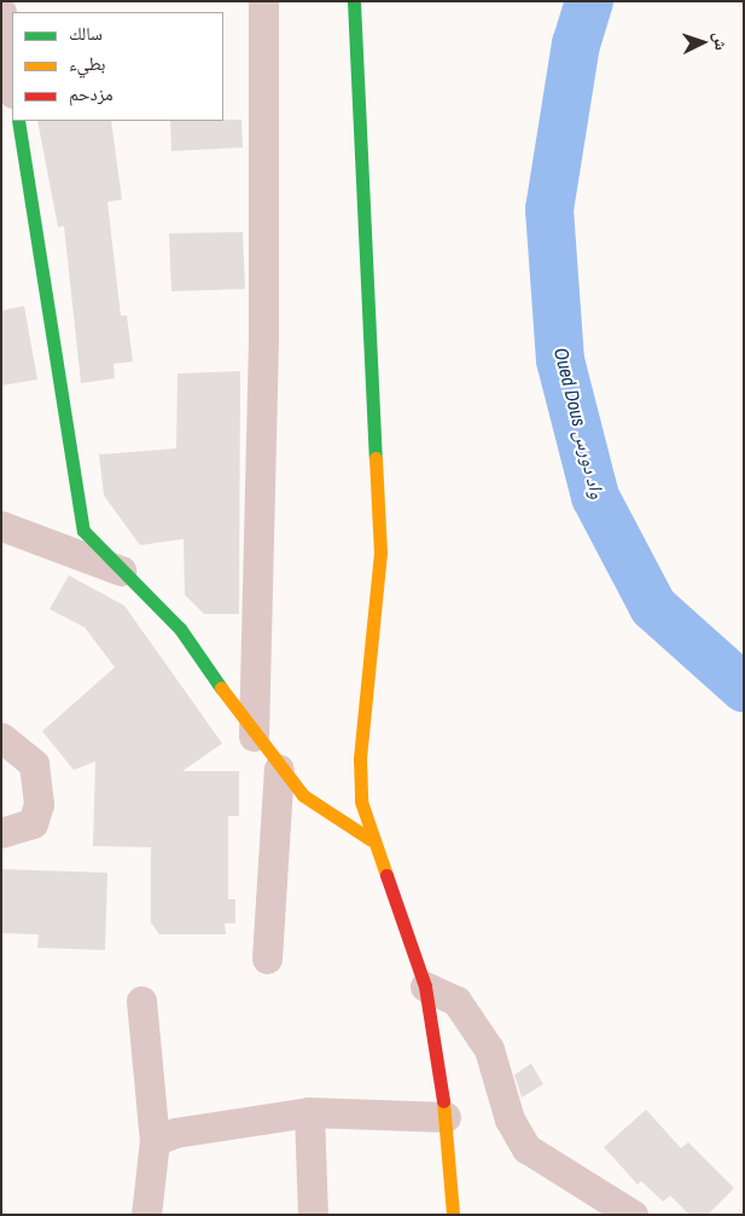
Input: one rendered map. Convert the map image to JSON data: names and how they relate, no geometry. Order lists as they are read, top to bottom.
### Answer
{
  "water": ["Oued Dous واد دورس"],
  "legend": ["سالك", "بطيء", "مزدحم"],
  "north": "right"
}
